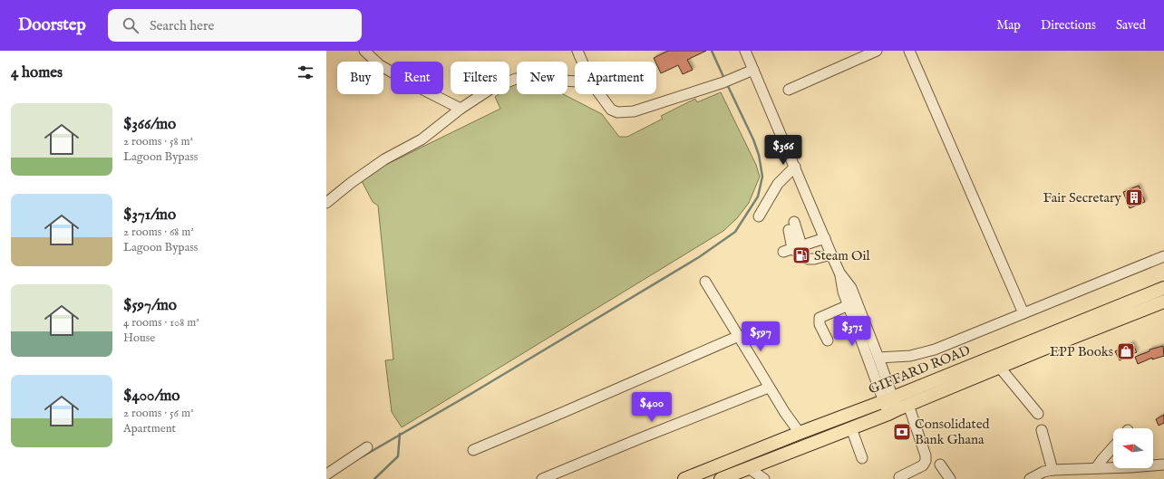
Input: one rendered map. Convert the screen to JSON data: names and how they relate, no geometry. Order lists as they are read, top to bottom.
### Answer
{
  "streets": {
    "main road": ["GIFFARD ROAD"]
  },
  "places": {
    "building": ["Fair Secretary"],
    "fuel station": ["Steam Oil"],
    "shop": ["EPP Books"],
    "bank": ["Consolidated Bank Ghana"]
  },
  "north": "left",
  "page": {
    "header": "Doorstep",
    "search": "Search here",
    "nav": ["Map", "Directions", "Saved"],
    "heading": "4 homes",
    "chip": [
      "Buy",
      "Rent",
      "Filters",
      "New",
      "Apartment"
    ],
    "list": [
      {
        "name": "$366/mo",
        "note": "2 rooms · 58 m² · Lagoon Bypass"
      },
      {
        "name": "$371/mo",
        "note": "2 rooms · 68 m² · Lagoon Bypass"
      },
      {
        "name": "$597/mo",
        "note": "4 rooms · 108 m² · House"
      },
      {
        "name": "$400/mo",
        "note": "2 rooms · 56 m² · Apartment"
      }
    ],
    "price": [
      "$366",
      "$371",
      "$597",
      "$400"
    ]
  }
}
